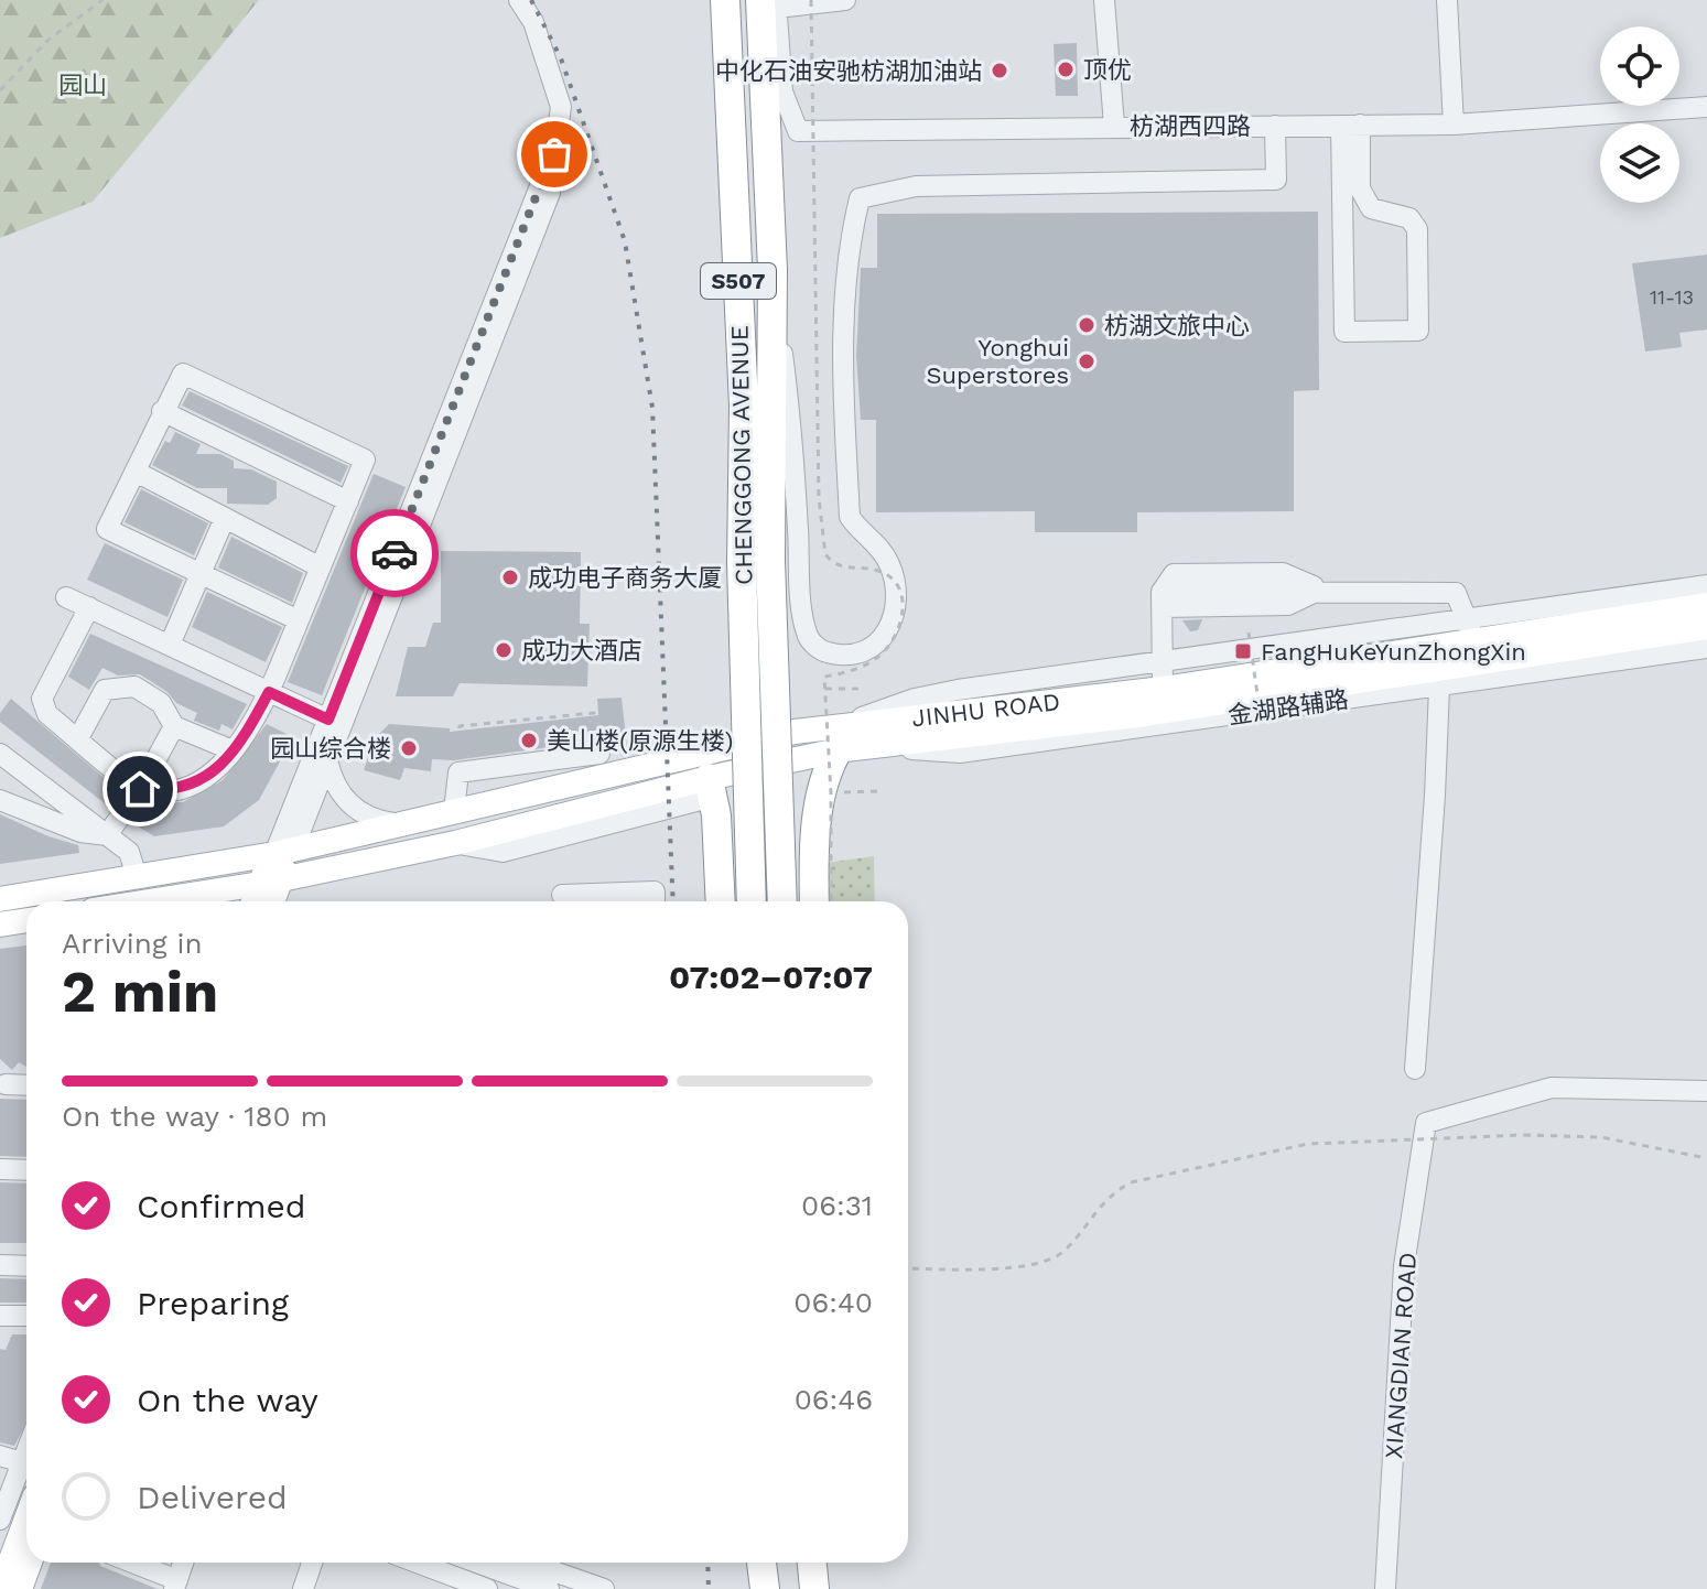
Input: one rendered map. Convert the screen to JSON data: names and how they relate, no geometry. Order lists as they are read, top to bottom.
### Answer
{
  "streets": {
    "highway": ["S507", "CHENGGONG AVENUE"],
    "main road": ["JINHU ROAD"],
    "street": ["枋湖西四路", "金湖路辅路", "XIANGDIAN ROAD"]
  },
  "crossings": [
    ["枋湖西四路", "CHENGGONG AVENUE"],
    ["金湖路辅路", "JINHU ROAD"]
  ],
  "parks": ["园山"],
  "places": {
    "other": [
      "顶优",
      "中化石油安驰枋湖加油站",
      "枋湖文旅中心",
      "Yonghui Superstores",
      "成功电子商务大厦",
      "成功大酒店",
      "美山楼(原源生楼)",
      "园山综合楼"
    ],
    "transit": ["FangHuKeYunZhongXin"]
  },
  "house_numbers": ["11-13"],
  "page": {
    "heading": ["2 min", "Arriving in", "07:02–07:07"],
    "bar": "On the way · 180 m",
    "list": [
      ["Confirmed", "06:31"],
      ["Preparing", "06:40"],
      ["On the way", "06:46"],
      "Delivered"
    ]
  }
}
